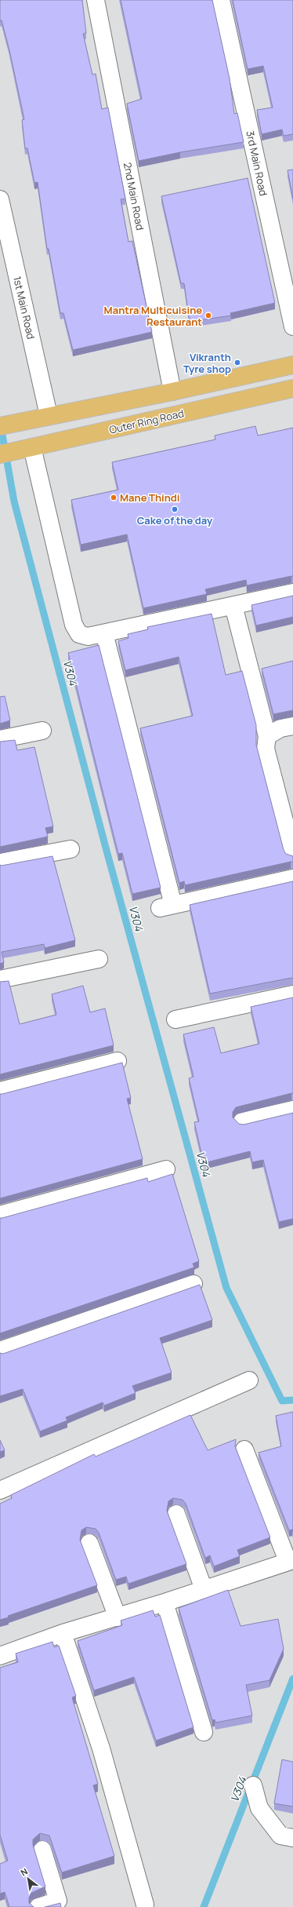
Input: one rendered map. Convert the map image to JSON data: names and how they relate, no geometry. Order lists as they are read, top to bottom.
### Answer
{
  "streets": {
    "highway": ["Outer Ring Road"],
    "street": ["3rd Main Road", "2nd Main Road", "1st Main Road"]
  },
  "water": ["V304"],
  "places": [
    "Mantra Multicuisine Restaurant",
    "Vikranth Tyre shop",
    "Mane Thindi",
    "Cake of the day"
  ],
  "north": "top left"
}
